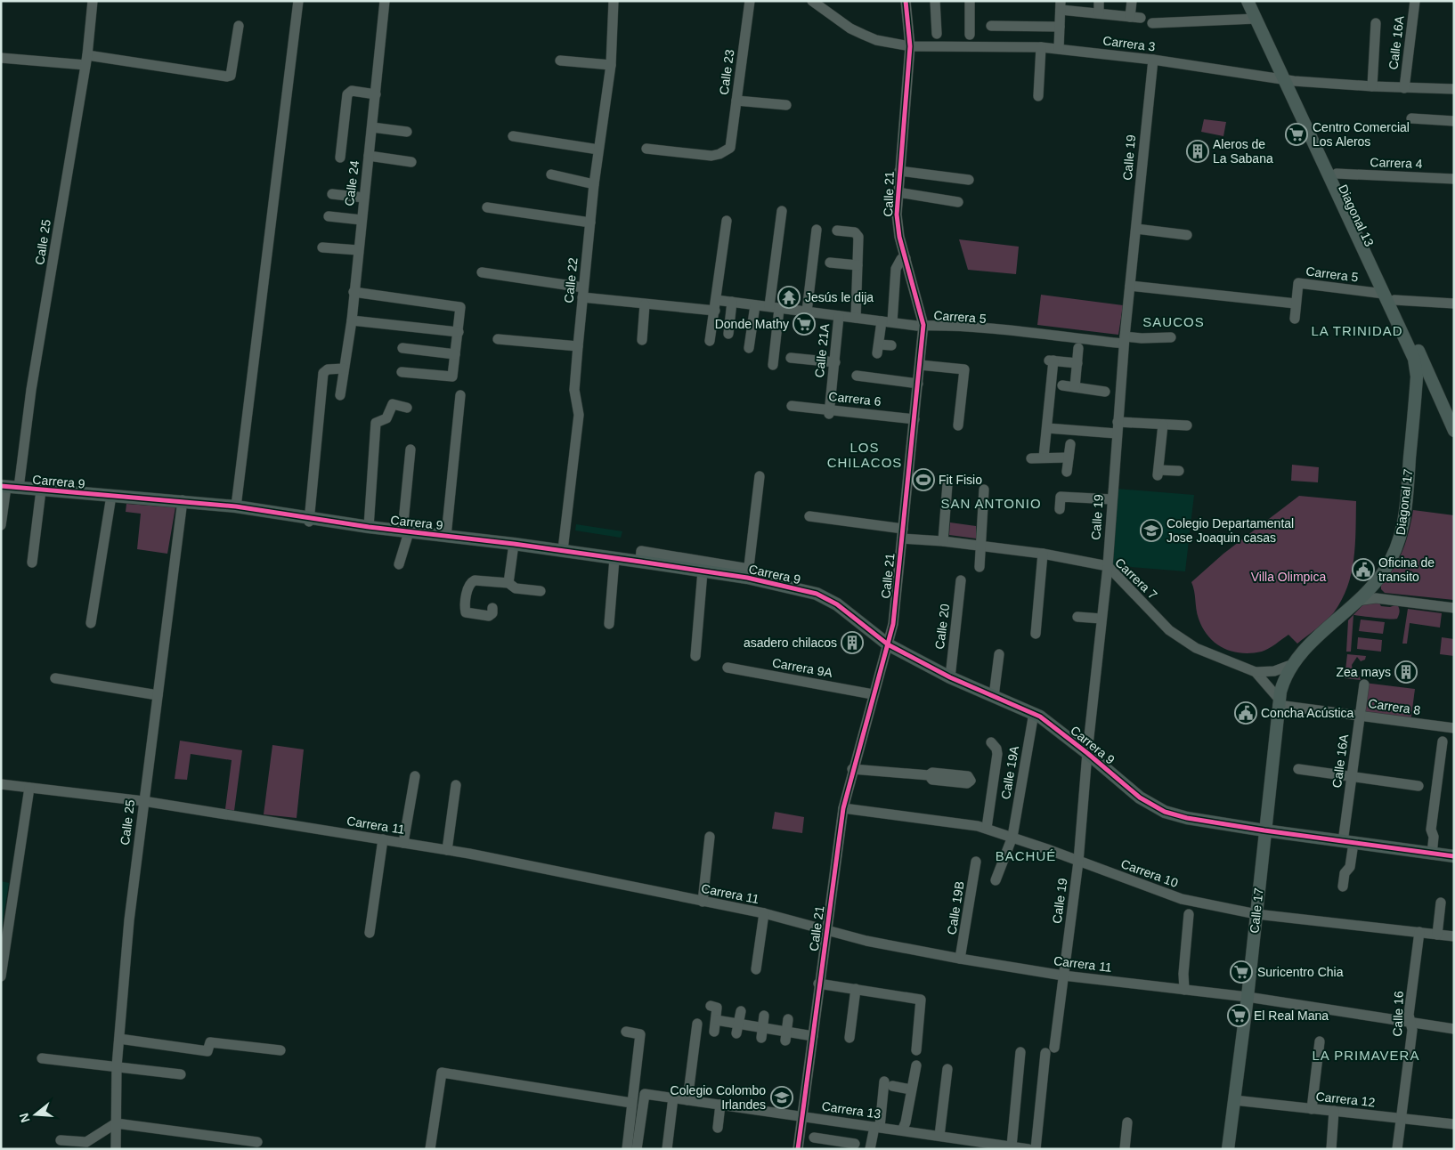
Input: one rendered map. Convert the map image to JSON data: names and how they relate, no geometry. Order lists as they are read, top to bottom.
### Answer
{
  "streets": {
    "main road": [
      "Diagonal 13",
      "Carrera 9",
      "Diagonal 17",
      "Calle 17"
    ],
    "street": [
      "Calle 16A",
      "Carrera 3",
      "Calle 23",
      "Calle 19",
      "Carrera 4",
      "Calle 24",
      "Calle 21",
      "Calle 25",
      "Carrera 5",
      "Calle 22",
      "Calle 21A",
      "Carrera 6",
      "Carrera 7",
      "Calle 20",
      "Carrera 9A",
      "Carrera 8",
      "Calle 19A",
      "Carrera 11",
      "Carrera 10",
      "Calle 19B",
      "Calle 16",
      "Carrera 12",
      "Carrera 13"
    ]
  },
  "crossings": [
    ["Calle 16A", "Carrera 3"],
    ["Calle 16A", "Carrera 9"],
    ["Calle 16A", "Carrera 8"],
    ["Carrera 3", "Calle 19"],
    ["Carrera 3", "Calle 21"],
    ["Carrera 3", "Diagonal 13"],
    ["Calle 19", "Carrera 5"],
    ["Calle 19", "Carrera 9"],
    ["Calle 19", "Carrera 7"],
    ["Calle 19", "Carrera 11"],
    ["Calle 19", "Carrera 10"],
    ["Carrera 4", "Diagonal 13"],
    ["Calle 21", "Carrera 5"],
    ["Calle 21", "Carrera 6"],
    ["Calle 21", "Carrera 9"],
    ["Calle 21", "Carrera 7"],
    ["Calle 21", "Carrera 9A"],
    ["Calle 21", "Carrera 11"],
    ["Calle 21", "Carrera 10"],
    ["Calle 21", "Carrera 13"],
    ["Diagonal 13", "Carrera 5"],
    ["Diagonal 13", "Diagonal 17"],
    ["Calle 25", "Carrera 9"],
    ["Calle 25", "Carrera 11"],
    ["Carrera 5", "Calle 21A"],
    ["Calle 22", "Carrera 9"],
    ["Calle 21A", "Carrera 6"],
    ["Carrera 9", "Calle 20"],
    ["Carrera 9", "Calle 19A"],
    ["Carrera 9", "Calle 17"],
    ["Diagonal 17", "Carrera 7"],
    ["Diagonal 17", "Calle 17"],
    ["Carrera 7", "Carrera 8"],
    ["Carrera 7", "Calle 17"],
    ["Carrera 8", "Calle 17"],
    ["Calle 19A", "Carrera 10"],
    ["Carrera 11", "Calle 19B"],
    ["Carrera 11", "Calle 17"],
    ["Carrera 11", "Calle 16"],
    ["Carrera 10", "Calle 17"],
    ["Carrera 10", "Calle 16"],
    ["Calle 17", "Carrera 12"],
    ["Calle 16", "Carrera 12"]
  ],
  "districts": [
    "SAUCOS",
    "LA TRINIDAD",
    "LOS CHILACOS",
    "SAN ANTONIO",
    "BACHUÉ",
    "LA PRIMAVERA"
  ],
  "parks": ["Villa Olimpica"],
  "places": {
    "supermarket": [
      "Centro Comercial Los Aleros",
      "Donde Mathy",
      "Suricentro Chia",
      "El Real Mana"
    ],
    "building": ["Aleros de La Sabana", "asadero chilacos", "Zea mays"],
    "temple": ["Jesús le dija"],
    "sports": ["Fit Fisio"],
    "school or university": ["Colegio Departamental Jose Joaquin casas", "Colegio Colombo Irlandes"],
    "public building": ["Oficina de transito", "Concha Acústica"]
  },
  "north": "left"
}
